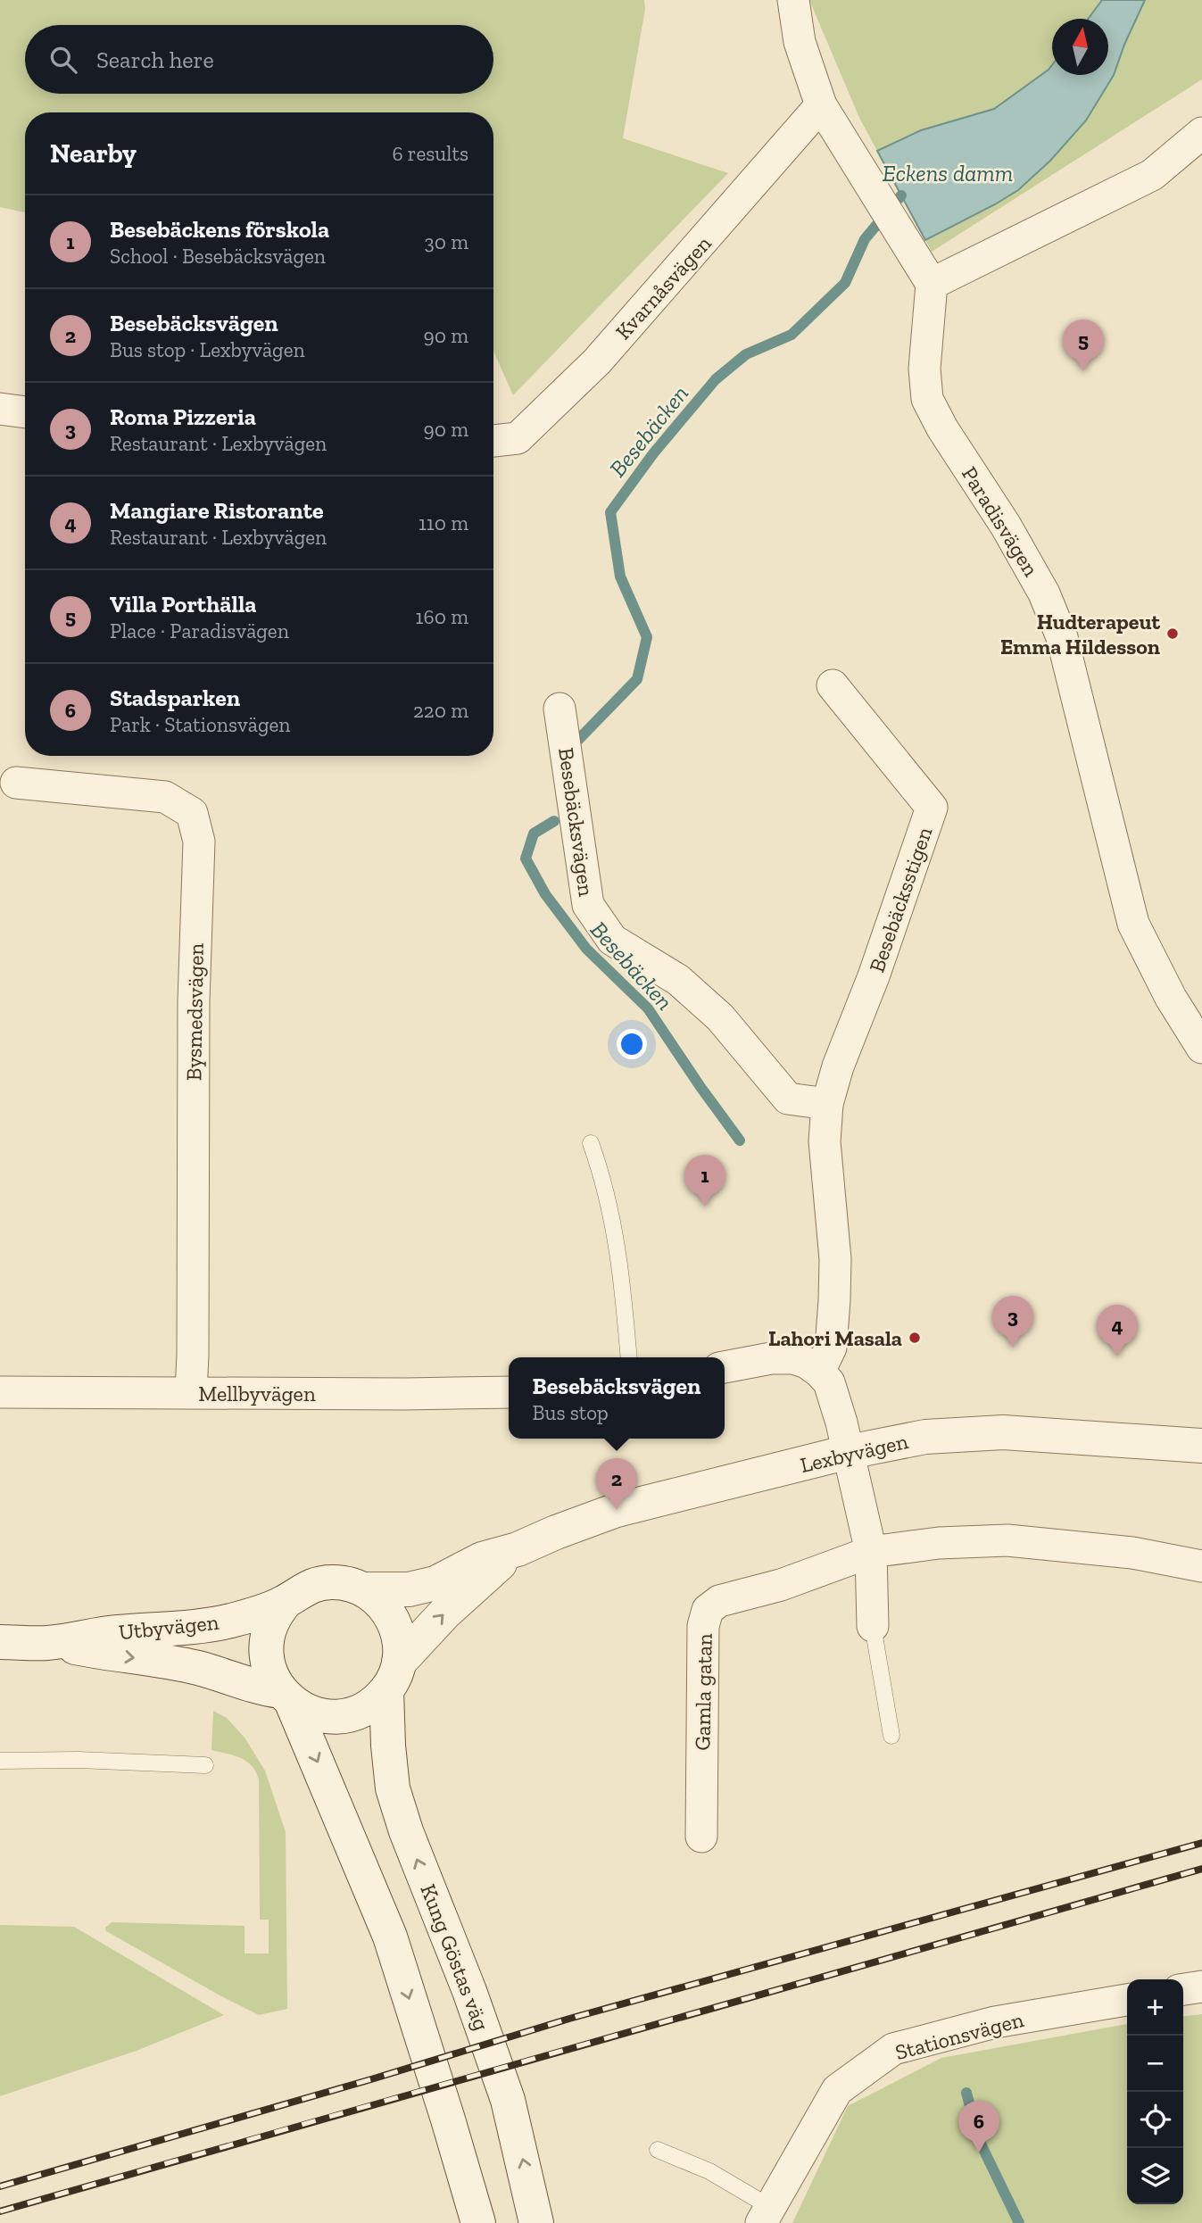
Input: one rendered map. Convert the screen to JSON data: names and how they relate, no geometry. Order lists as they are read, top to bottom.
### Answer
{
  "streets": {
    "main road": ["Lexbyvägen", "Utbyvägen", "Kung Göstas väg"],
    "street": [
      "Kvarnåsvägen",
      "Paradisvägen",
      "Besebäcksvägen",
      "Besebäcksstigen",
      "Bysmedsvägen",
      "Mellbyvägen",
      "Gamla gatan",
      "Stationsvägen"
    ]
  },
  "crossings": [
    ["Besebäcksvägen", "Besebäcksstigen"],
    ["Bysmedsvägen", "Mellbyvägen"],
    ["Lexbyvägen", "Utbyvägen"],
    ["Lexbyvägen", "Kung Göstas väg"],
    ["Utbyvägen", "Kung Göstas väg"]
  ],
  "water": ["Eckens damm", "Besebäcken"],
  "places": ["Hudterapeut Emma Hildesson", "Lahori Masala"],
  "north": "top",
  "page": {
    "search": "Search here",
    "heading": ["Nearby", "6 results"],
    "list": [
      {
        "mark": "1",
        "name": "Besebäckens förskola",
        "note": "School · Besebäcksvägen",
        "value": "30 m"
      },
      {
        "mark": "2",
        "name": "Besebäcksvägen",
        "note": "Bus stop · Lexbyvägen",
        "value": "90 m"
      },
      {
        "mark": "3",
        "name": "Roma Pizzeria",
        "note": "Restaurant · Lexbyvägen",
        "value": "90 m"
      },
      {
        "mark": "4",
        "name": "Mangiare Ristorante",
        "note": "Restaurant · Lexbyvägen",
        "value": "110 m"
      },
      {
        "mark": "5",
        "name": "Villa Porthälla",
        "note": "Place · Paradisvägen",
        "value": "160 m"
      },
      {
        "mark": "6",
        "name": "Stadsparken",
        "note": "Park · Stationsvägen",
        "value": "220 m"
      }
    ],
    "pins": [
      "5",
      "1",
      "3",
      "4",
      "2",
      "6"
    ],
    "popup": ["Besebäcksvägen", "Bus stop"],
    "map_buttons": ["+", "−"]
  }
}
